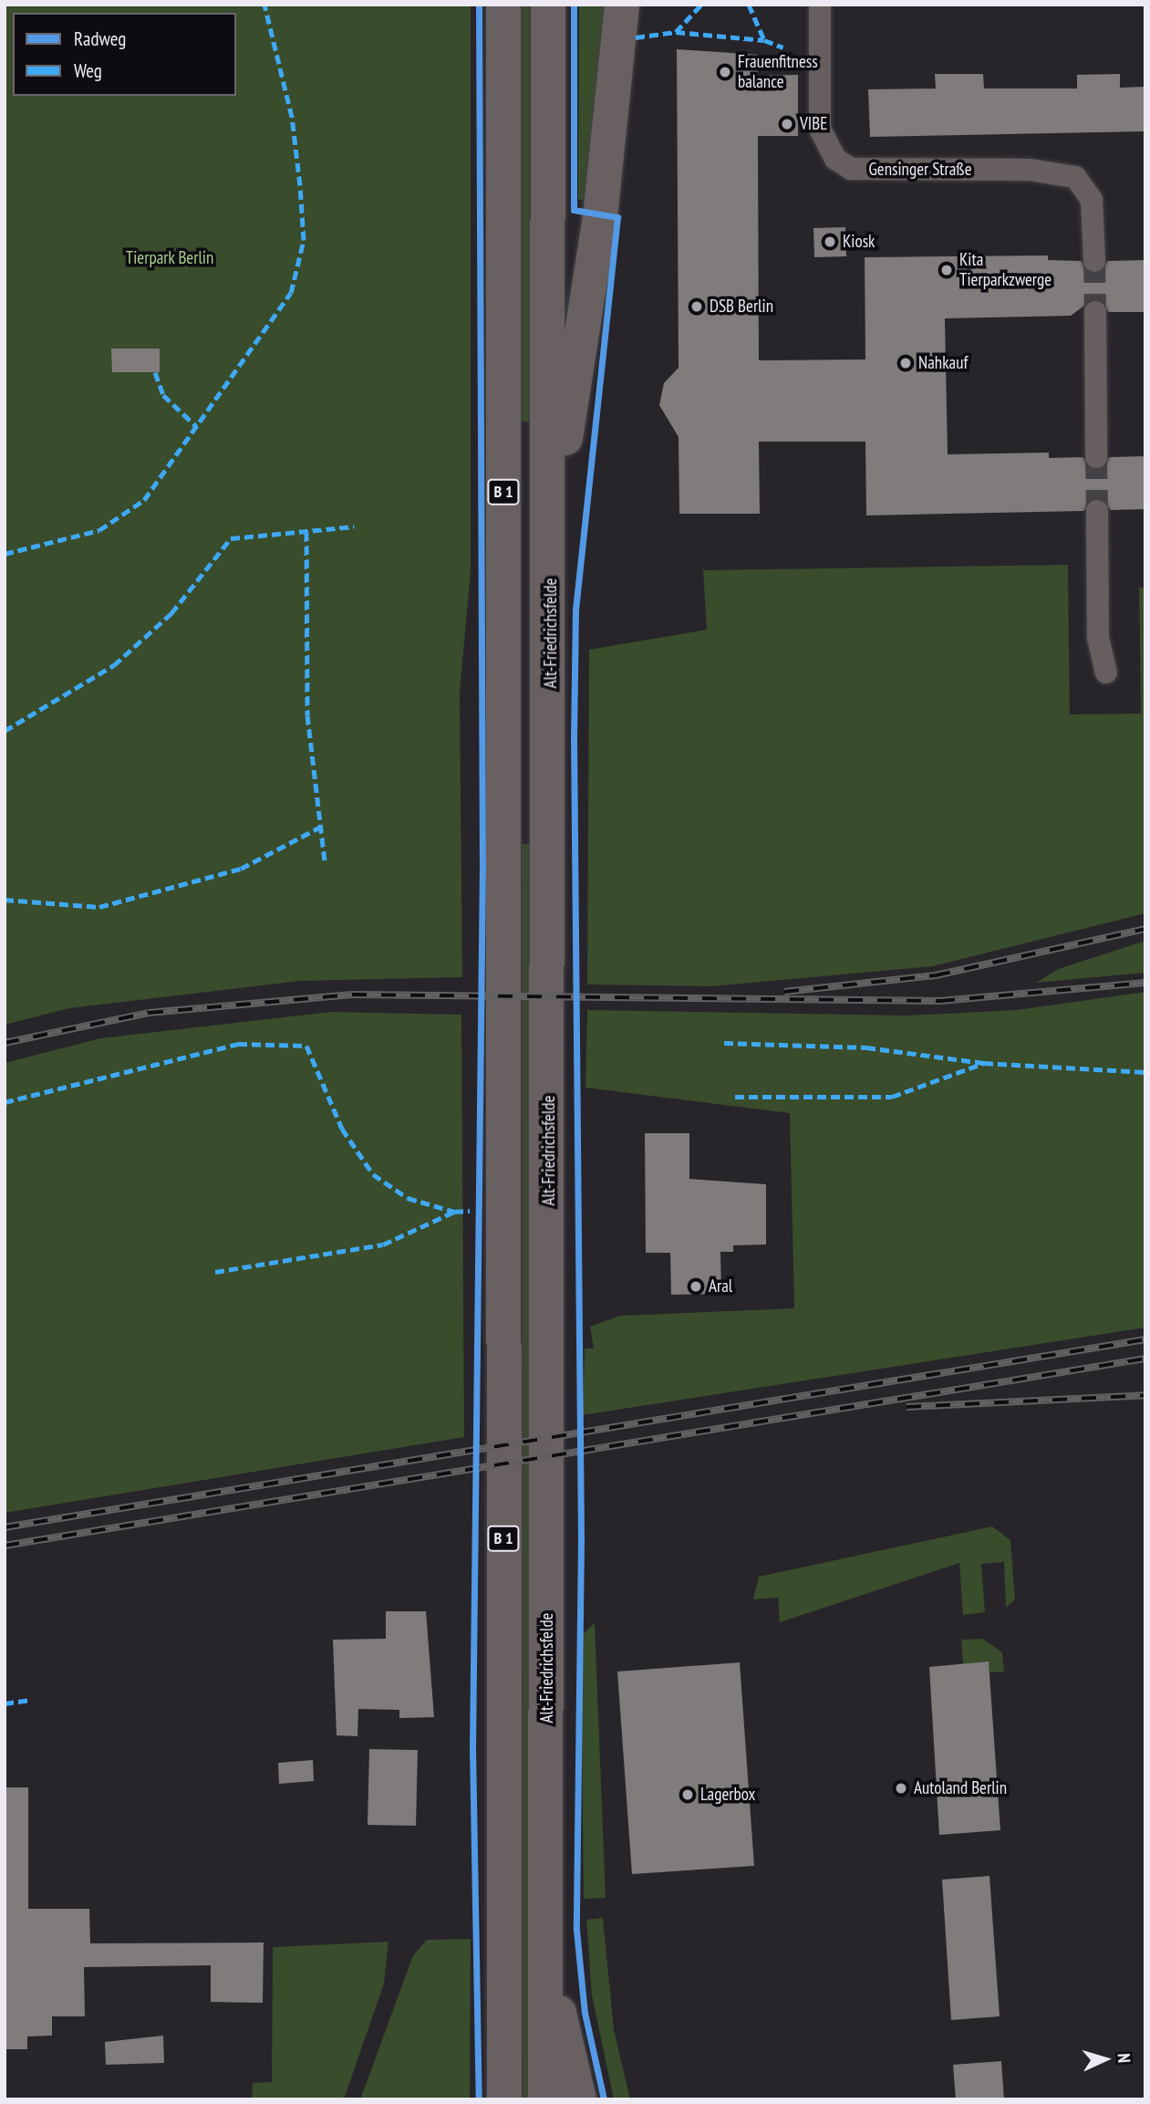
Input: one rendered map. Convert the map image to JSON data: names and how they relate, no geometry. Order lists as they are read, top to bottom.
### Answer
{
  "streets": {
    "main road": ["B 1", "Alt-Friedrichsfelde"],
    "street": ["Gensinger Straße"]
  },
  "parks": ["Tierpark Berlin"],
  "places": [
    "Frauenfitness balance",
    "VIBE",
    "Kiosk",
    "Kita Tierparkzwerge",
    "DSB Berlin",
    "Nahkauf",
    "Aral",
    "Autoland Berlin",
    "Lagerbox"
  ],
  "legend": ["Radweg", "Weg"],
  "north": "right"
}
